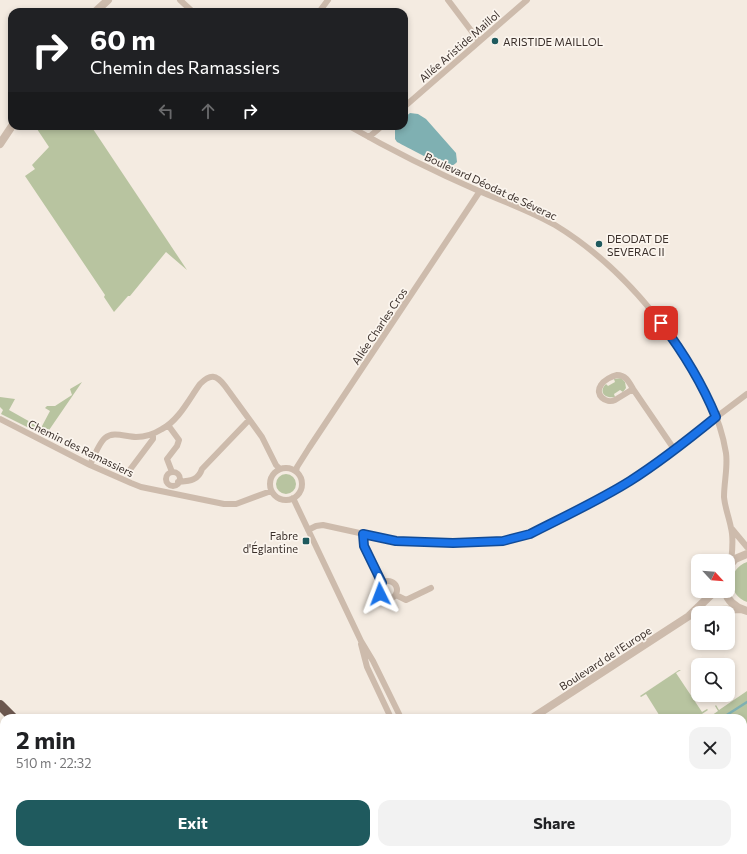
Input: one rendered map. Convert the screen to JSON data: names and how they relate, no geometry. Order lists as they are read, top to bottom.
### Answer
{
  "streets": {
    "street": [
      "Allée Aristide Maillol",
      "Boulevard Déodat de Séverac",
      "Allée Charles Cros",
      "Chemin des Ramassiers",
      "Boulevard de l'Europe"
    ]
  },
  "crossings": [
    ["Boulevard Déodat de Séverac", "Allée Charles Cros"],
    ["Allée Charles Cros", "Chemin des Ramassiers"]
  ],
  "places": {
    "other": ["ARISTIDE MAILLOL", "DEODAT DE SEVERAC II"],
    "transit": ["Fabre d'Églantine"]
  },
  "north": "bottom right",
  "page": {
    "turn": ["60 m", "Chemin des Ramassiers"],
    "heading": ["2 min", "510 m · 22:32"],
    "buttons": ["Exit", "Share"]
  }
}
